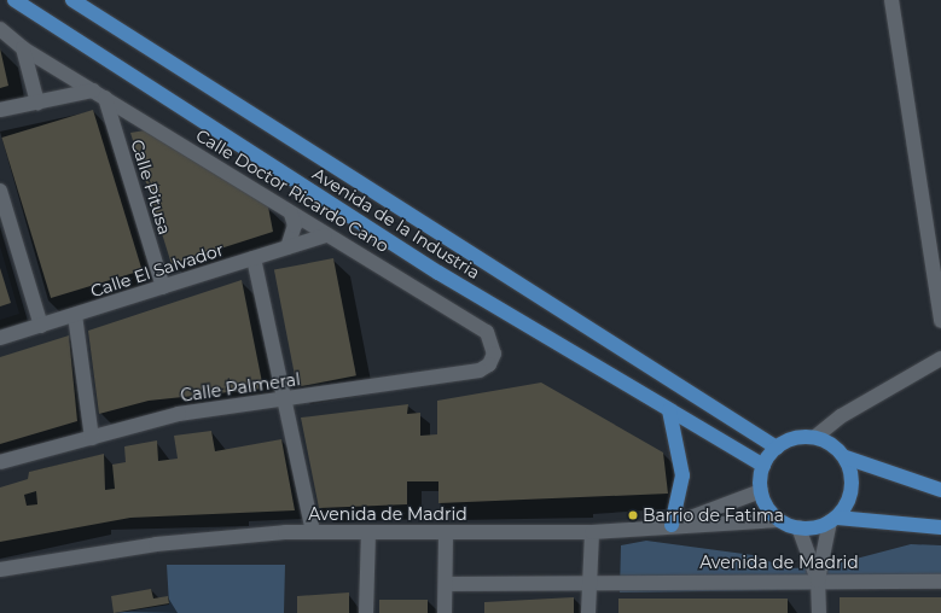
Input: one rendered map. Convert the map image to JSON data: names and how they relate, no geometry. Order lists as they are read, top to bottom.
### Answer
{
  "streets": {
    "main road": ["Avenida de la Industria"],
    "street": [
      "Calle Pitusa",
      "Calle Doctor Ricardo Cano",
      "Calle El Salvador",
      "Calle Palmeral",
      "Avenida de Madrid"
    ]
  },
  "crossings": [
    ["Calle Pitusa", "Calle Doctor Ricardo Cano"],
    ["Calle Pitusa", "Calle El Salvador"],
    ["Calle Doctor Ricardo Cano", "Calle El Salvador"],
    ["Calle Doctor Ricardo Cano", "Calle Palmeral"],
    ["Avenida de la Industria", "Avenida de Madrid"]
  ],
  "places": ["Barrio de Fatima"]
}
